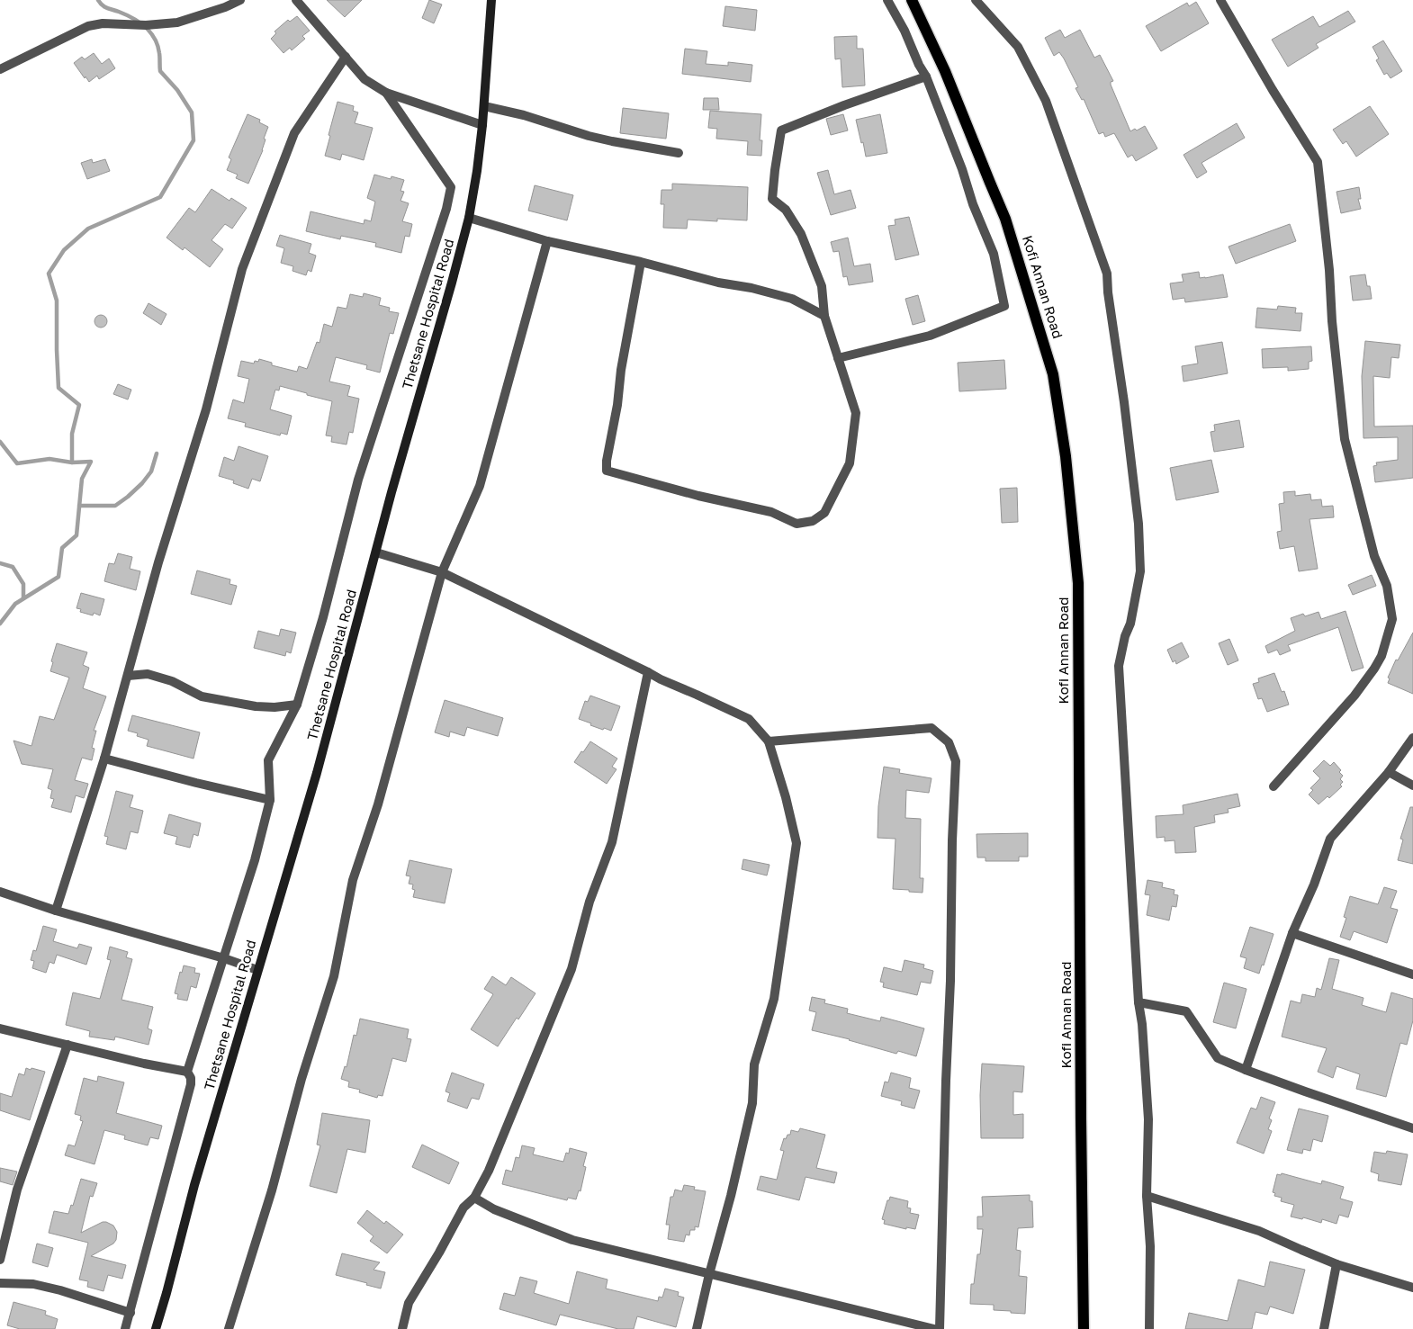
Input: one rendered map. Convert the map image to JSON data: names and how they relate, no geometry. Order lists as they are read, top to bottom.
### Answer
{
  "streets": {
    "main road": ["Kofi Annan Road", "Thetsane Hospital Road"]
  }
}
